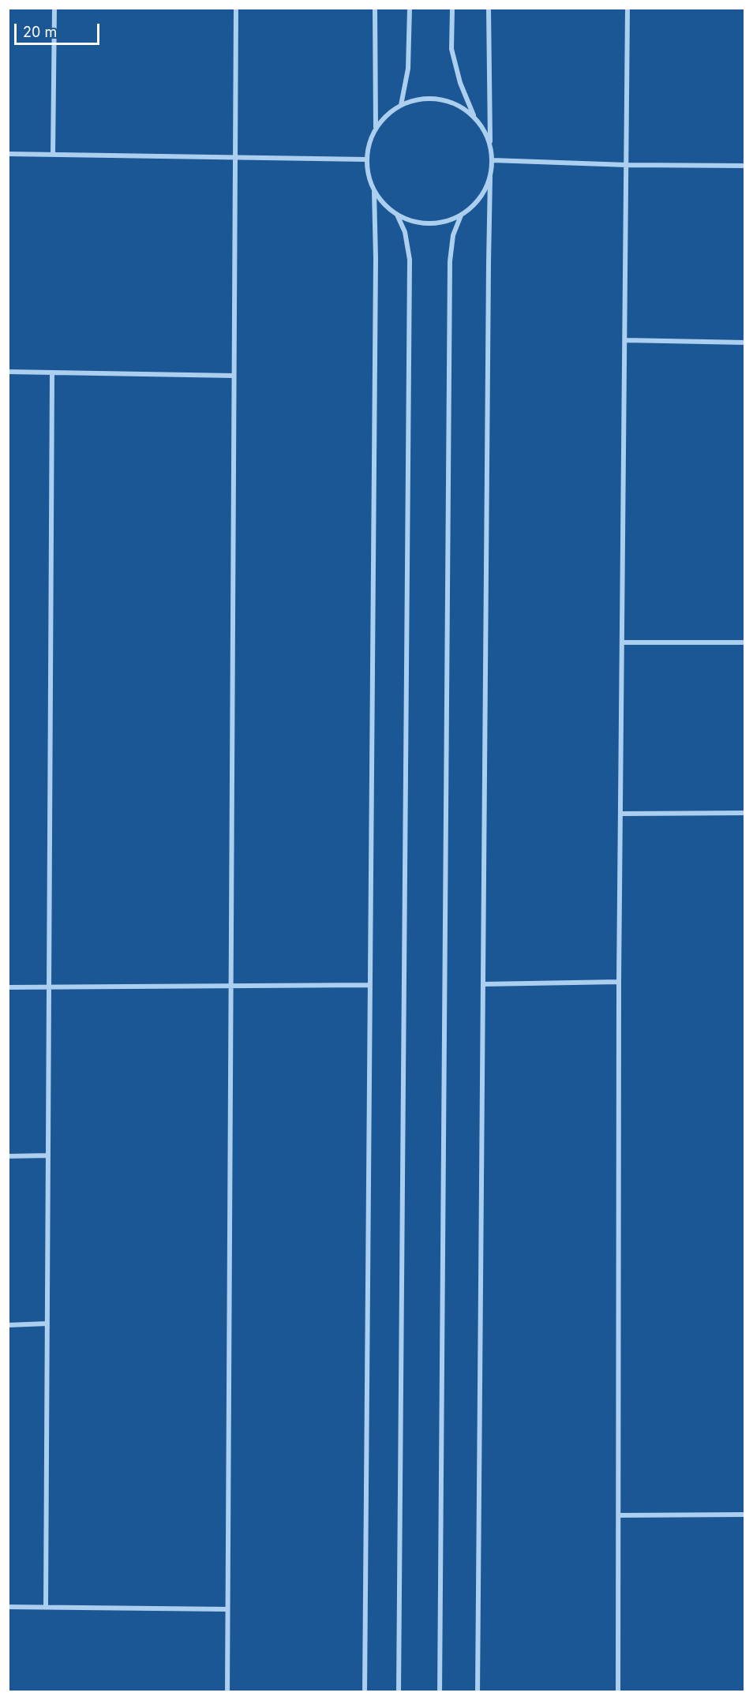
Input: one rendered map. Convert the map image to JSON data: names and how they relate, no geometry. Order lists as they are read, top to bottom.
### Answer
{
  "scale_bar": "20 m"
}
